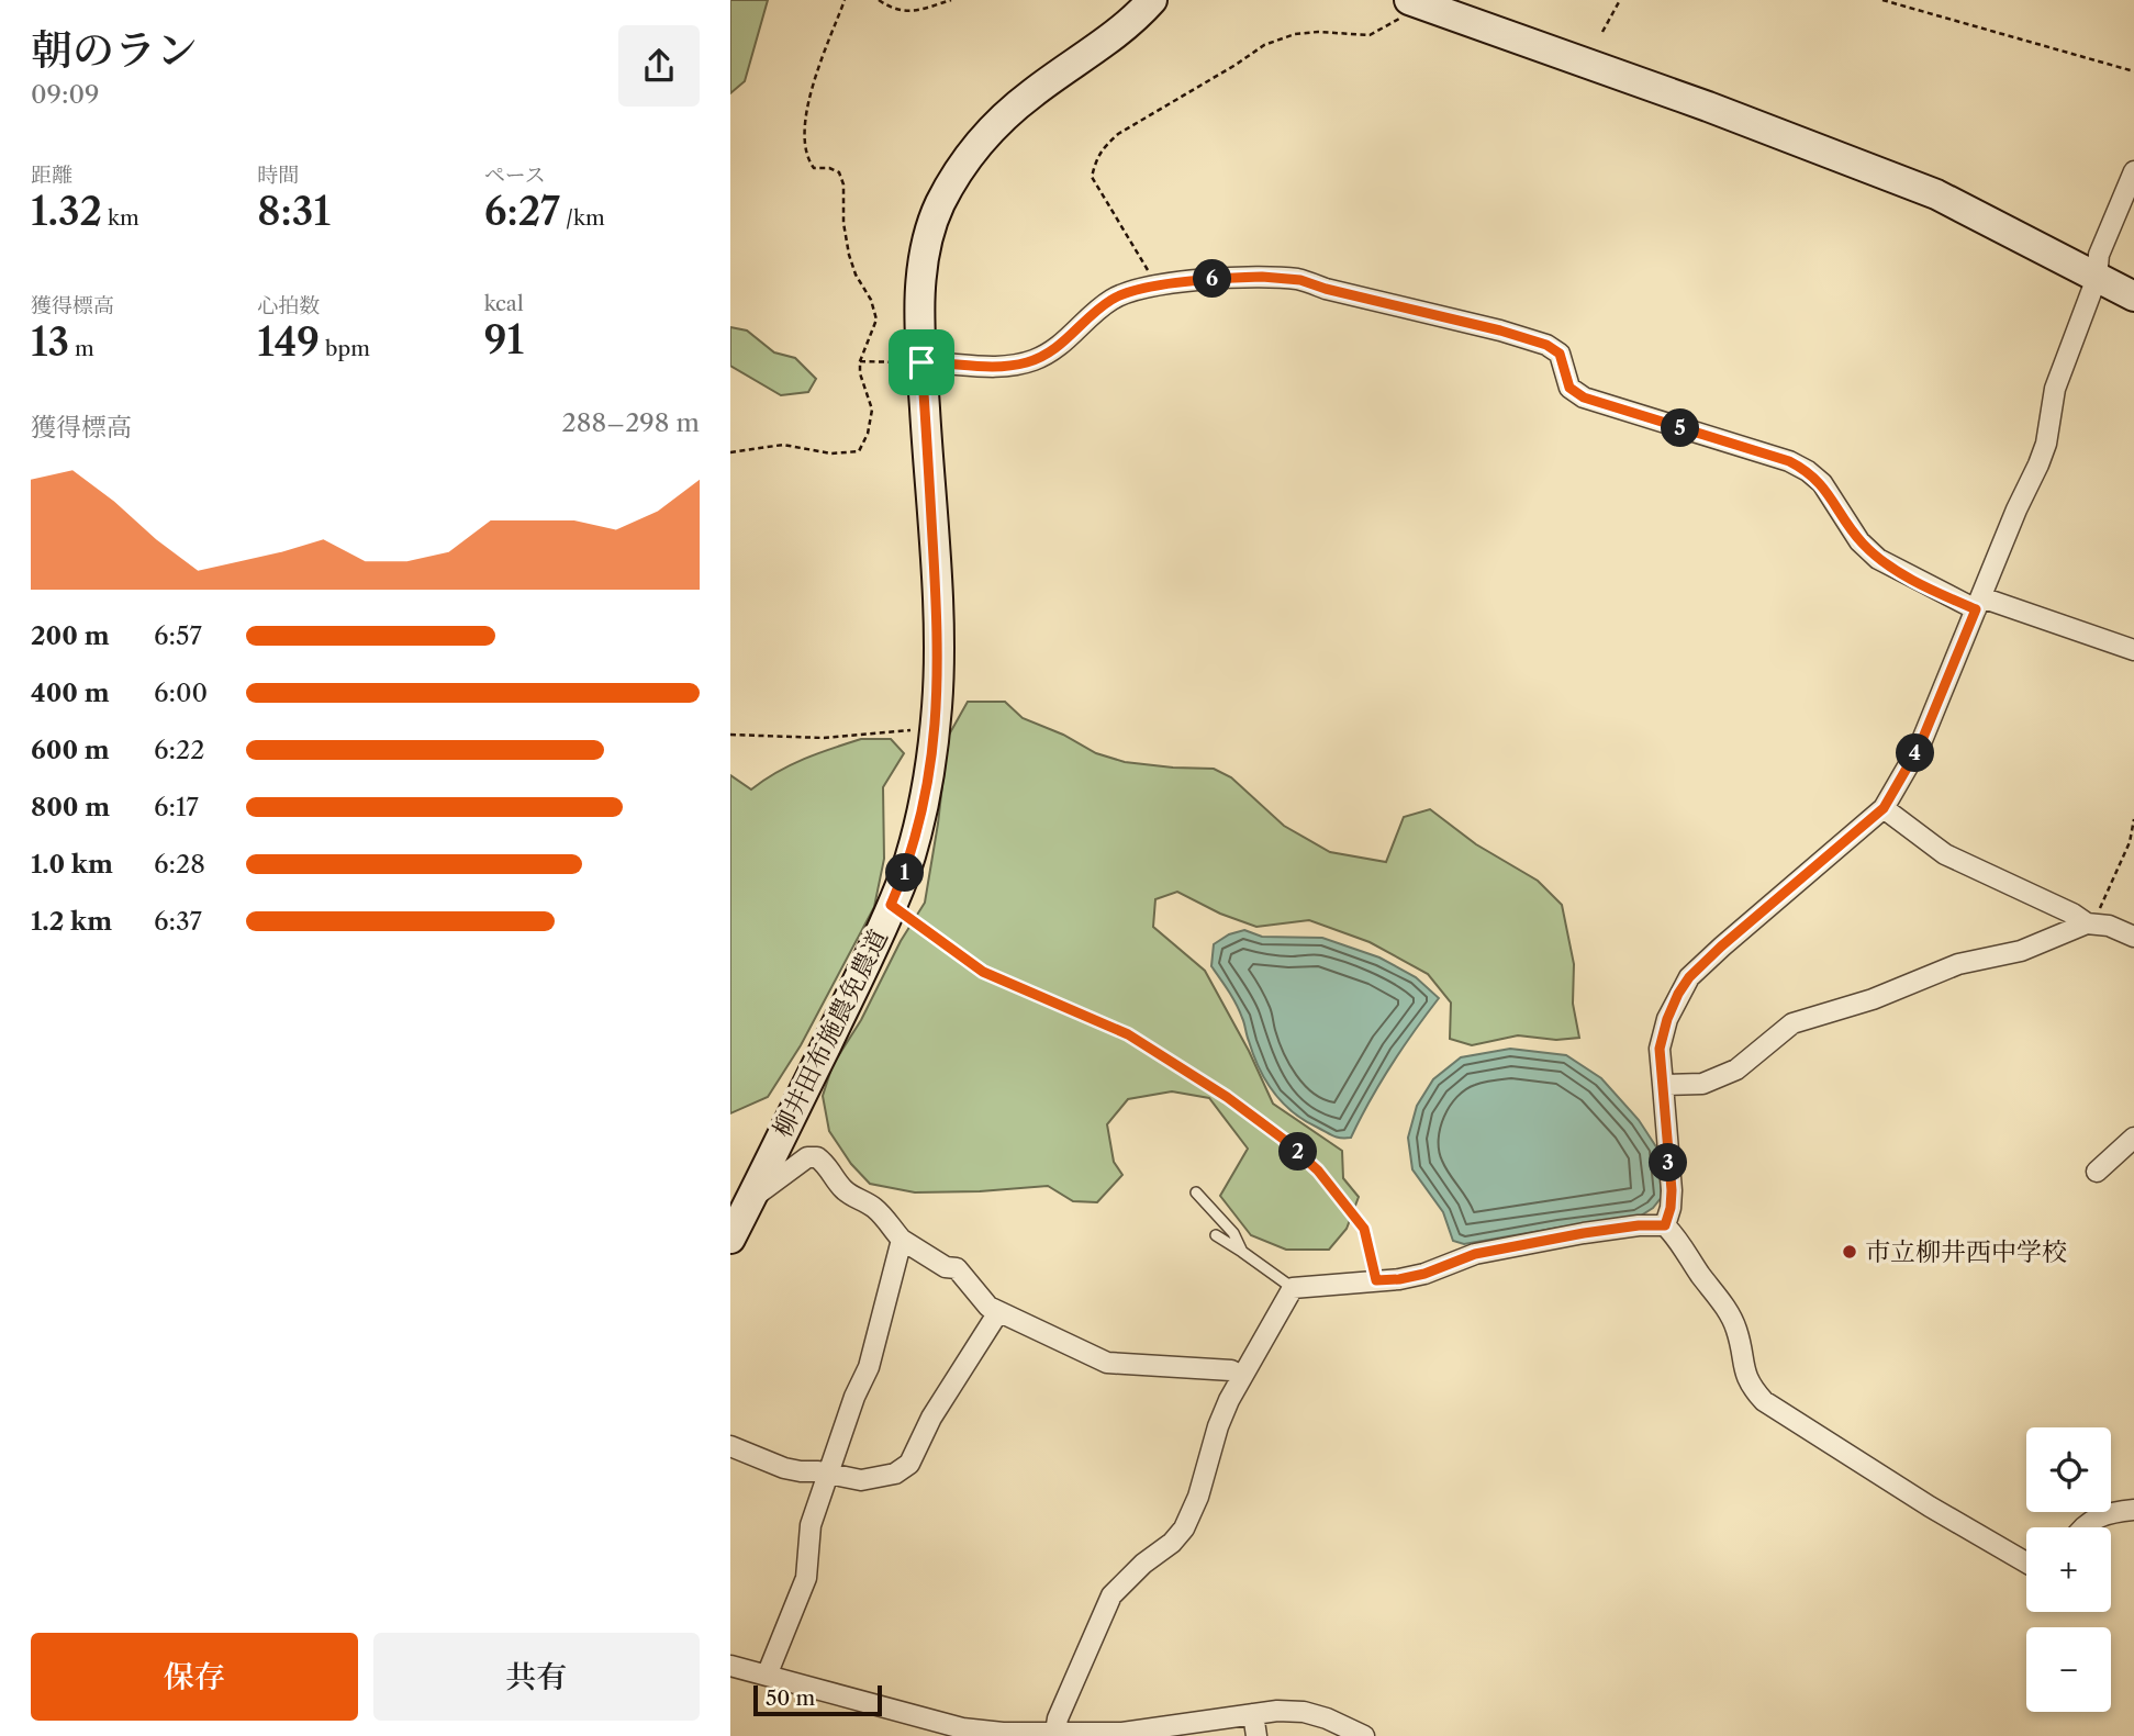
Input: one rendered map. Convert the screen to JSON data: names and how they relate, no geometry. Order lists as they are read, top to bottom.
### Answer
{
  "streets": {
    "street": ["柳井田布施農免農道"]
  },
  "places": ["市立柳井西中学校"],
  "scale_bar": "50 m",
  "page": {
    "heading": ["朝のラン", "09:09"],
    "stats": [
      ["距離", "1.32 km"],
      ["時間", "8:31"],
      ["ペース", "6:27 /km"],
      ["獲得標高", "13 m"],
      ["心拍数", "149 bpm"],
      ["kcal", "91"]
    ],
    "pins": [
      "6",
      "5",
      "4",
      "1",
      "2",
      "3"
    ],
    "chart": ["獲得標高", "288–298 m"],
    "list": [
      {
        "name": "200 m",
        "note": "6:57"
      },
      {
        "name": "400 m",
        "note": "6:00"
      },
      {
        "name": "600 m",
        "note": "6:22"
      },
      {
        "name": "800 m",
        "note": "6:17"
      },
      {
        "name": "1.0 km",
        "note": "6:28"
      },
      {
        "name": "1.2 km",
        "note": "6:37"
      }
    ],
    "map_buttons": ["+", "−"],
    "buttons": ["保存", "共有"],
    "scale": "50 m"
  }
}
